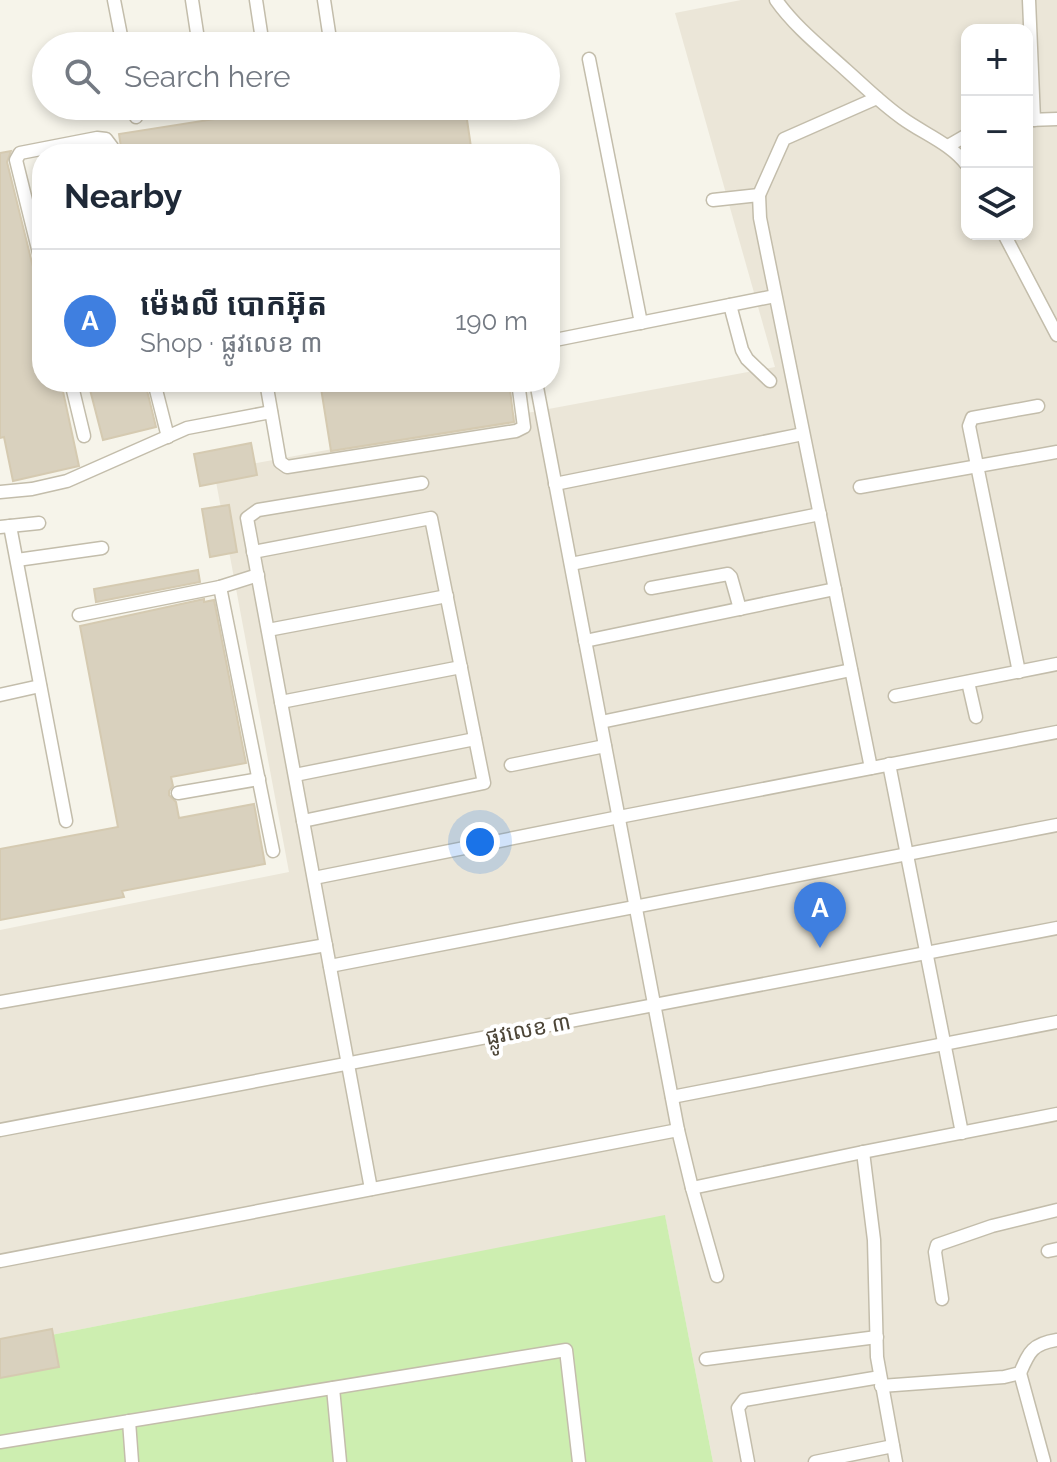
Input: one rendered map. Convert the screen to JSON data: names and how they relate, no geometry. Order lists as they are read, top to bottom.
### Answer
{
  "streets": {
    "street": ["ផ្លូវលេខ ៣"]
  },
  "page": {
    "map_buttons": ["+", "−"],
    "search": "Search here",
    "heading": "Nearby",
    "list": [
      {
        "mark": "A",
        "name": "ម៉េងលី បោកអ៊ុត",
        "note": "Shop · ផ្លូវលេខ ៣",
        "value": "190 m"
      }
    ],
    "pins": "A"
  }
}
